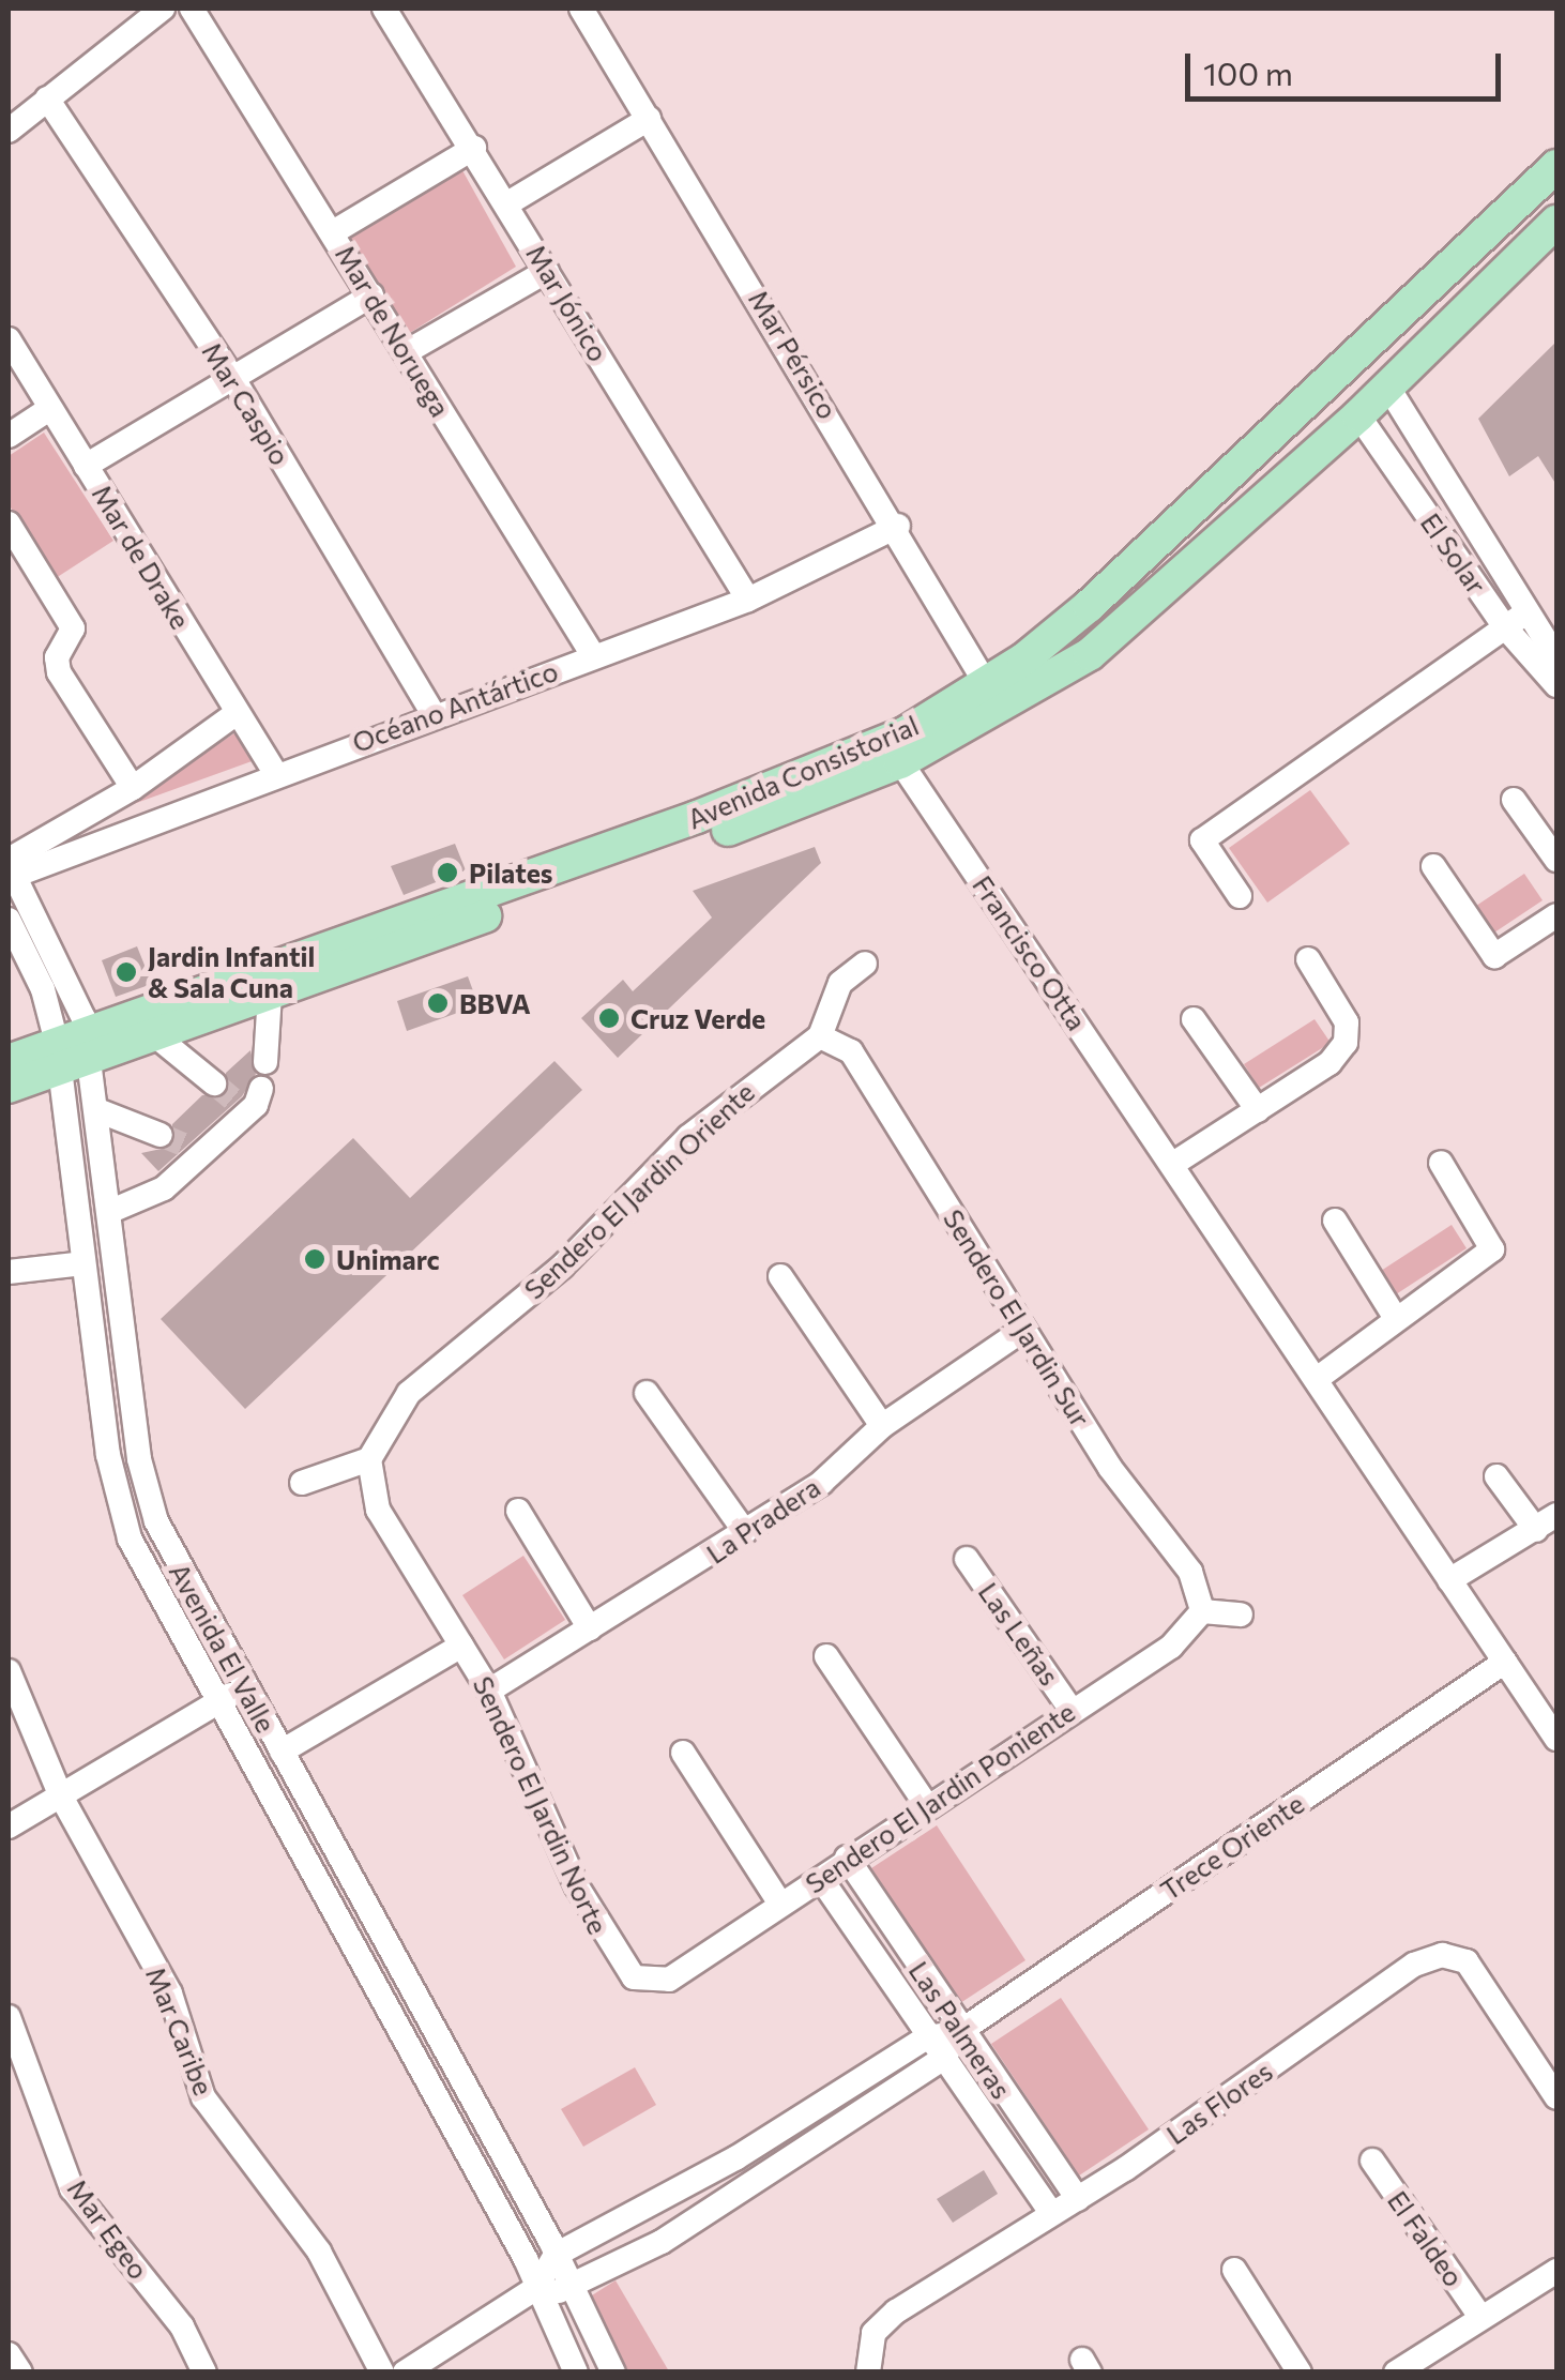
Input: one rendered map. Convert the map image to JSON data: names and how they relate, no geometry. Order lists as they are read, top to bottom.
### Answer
{
  "streets": {
    "main road": ["Avenida Consistorial"],
    "street": [
      "Mar Jónico",
      "Mar de Noruega",
      "Mar Pérsico",
      "Mar Caspio",
      "El Solar",
      "Mar de Drake",
      "Océano Antártico",
      "Francisco Otta",
      "Sendero El Jardin Oriente",
      "Sendero El Jardin Sur",
      "La Pradera",
      "Las Leñas",
      "Avenida El Valle",
      "Sendero El Jardin Poniente",
      "Sendero El Jardin Norte",
      "Trece Oriente",
      "Las Palmeras",
      "Mar Caribe",
      "Las Flores",
      "Mar Egeo",
      "El Faldeo"
    ]
  },
  "crossings": [
    ["Mar Jónico", "Océano Antártico"],
    ["Mar de Noruega", "Océano Antártico"],
    ["Mar Pérsico", "Océano Antártico"],
    ["Mar Pérsico", "Avenida Consistorial"],
    ["Mar Caspio", "Océano Antártico"],
    ["El Solar", "Avenida Consistorial"],
    ["Mar de Drake", "Océano Antártico"],
    ["Océano Antártico", "Avenida El Valle"],
    ["Avenida Consistorial", "Francisco Otta"],
    ["Avenida Consistorial", "Avenida El Valle"],
    ["Francisco Otta", "Trece Oriente"],
    ["Sendero El Jardin Oriente", "Sendero El Jardin Sur"],
    ["Sendero El Jardin Oriente", "Sendero El Jardin Norte"],
    ["Sendero El Jardin Sur", "La Pradera"],
    ["Sendero El Jardin Sur", "Sendero El Jardin Poniente"],
    ["La Pradera", "Sendero El Jardin Norte"],
    ["Las Leñas", "Sendero El Jardin Poniente"],
    ["Avenida El Valle", "Trece Oriente"],
    ["Sendero El Jardin Poniente", "Sendero El Jardin Norte"],
    ["Sendero El Jardin Poniente", "Las Palmeras"],
    ["Trece Oriente", "Las Palmeras"],
    ["Las Palmeras", "Las Flores"]
  ],
  "places": [
    "Pilates",
    "Jardin Infantil & Sala Cuna",
    "BBVA",
    "Cruz Verde",
    "Unimarc"
  ],
  "scale_bar": "100 m"
}
